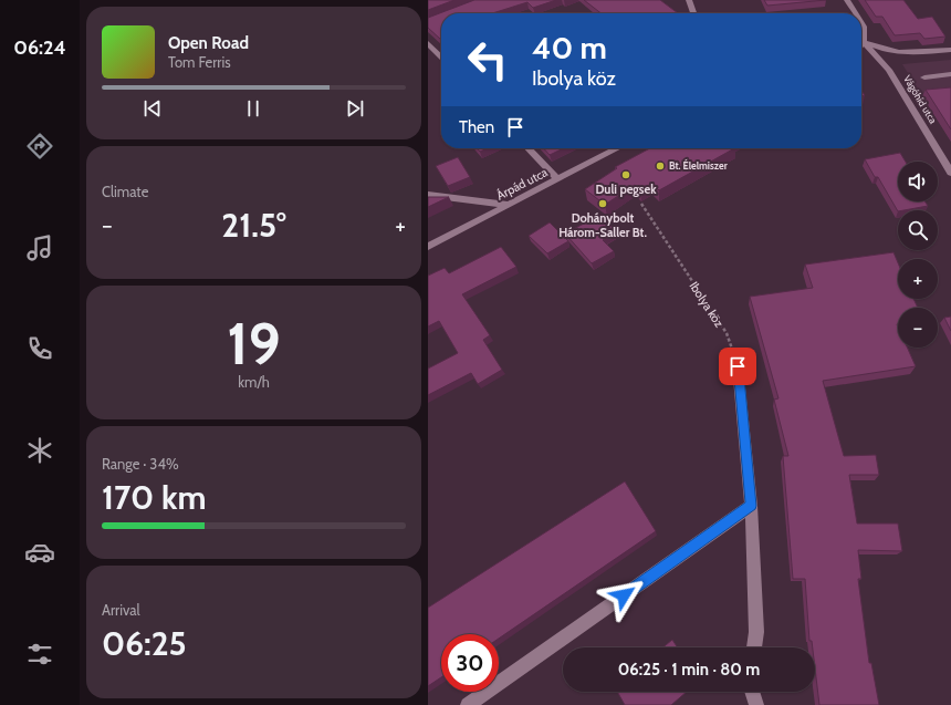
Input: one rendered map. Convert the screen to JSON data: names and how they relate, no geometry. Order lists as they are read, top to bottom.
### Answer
{
  "streets": {
    "street": ["Vágóhíd utca", "Árpád utca"],
    "path": ["Ibolya köz"]
  },
  "places": ["Bt. Élelmiszer", "Duli pegsek", "Dohánybolt Három-Saller Bt."],
  "page": {
    "tabs": "06:24",
    "turn": ["40 m", "Ibolya köz"],
    "song": ["Open Road", "Tom Ferris"],
    "then": "Then",
    "tile": [
      "Climate",
      ["19", "km/h"],
      ["Range · 34%", "170 km"],
      ["Arrival", "06:25"]
    ],
    "map_buttons": ["+", "−"],
    "heat": ["−", "21.5°", "+"],
    "limit": "30",
    "trip": "06:25 · 1 min · 80 m"
  }
}
